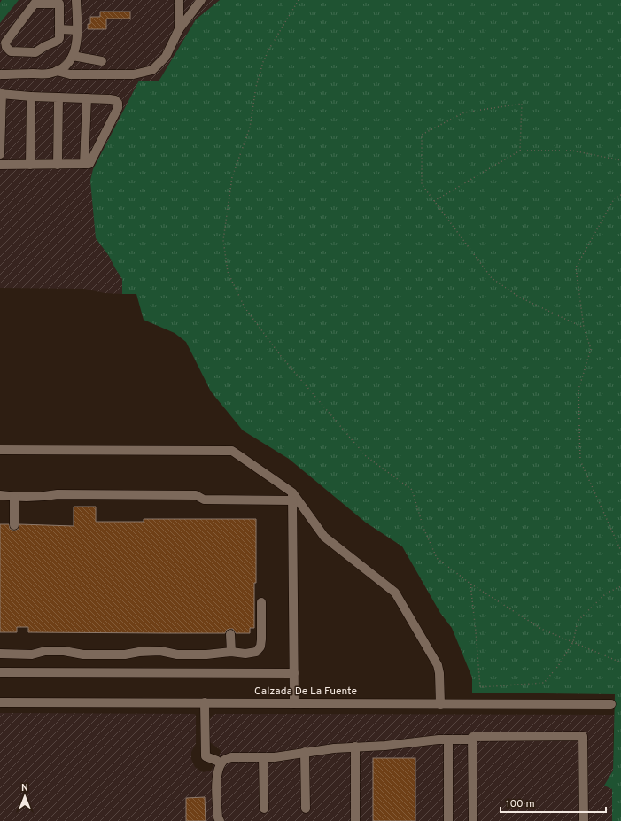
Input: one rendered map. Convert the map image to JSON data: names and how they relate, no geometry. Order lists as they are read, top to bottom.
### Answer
{
  "streets": {
    "street": ["Calzada De La Fuente"]
  },
  "scale_bar": "100 m",
  "north": "top"
}
